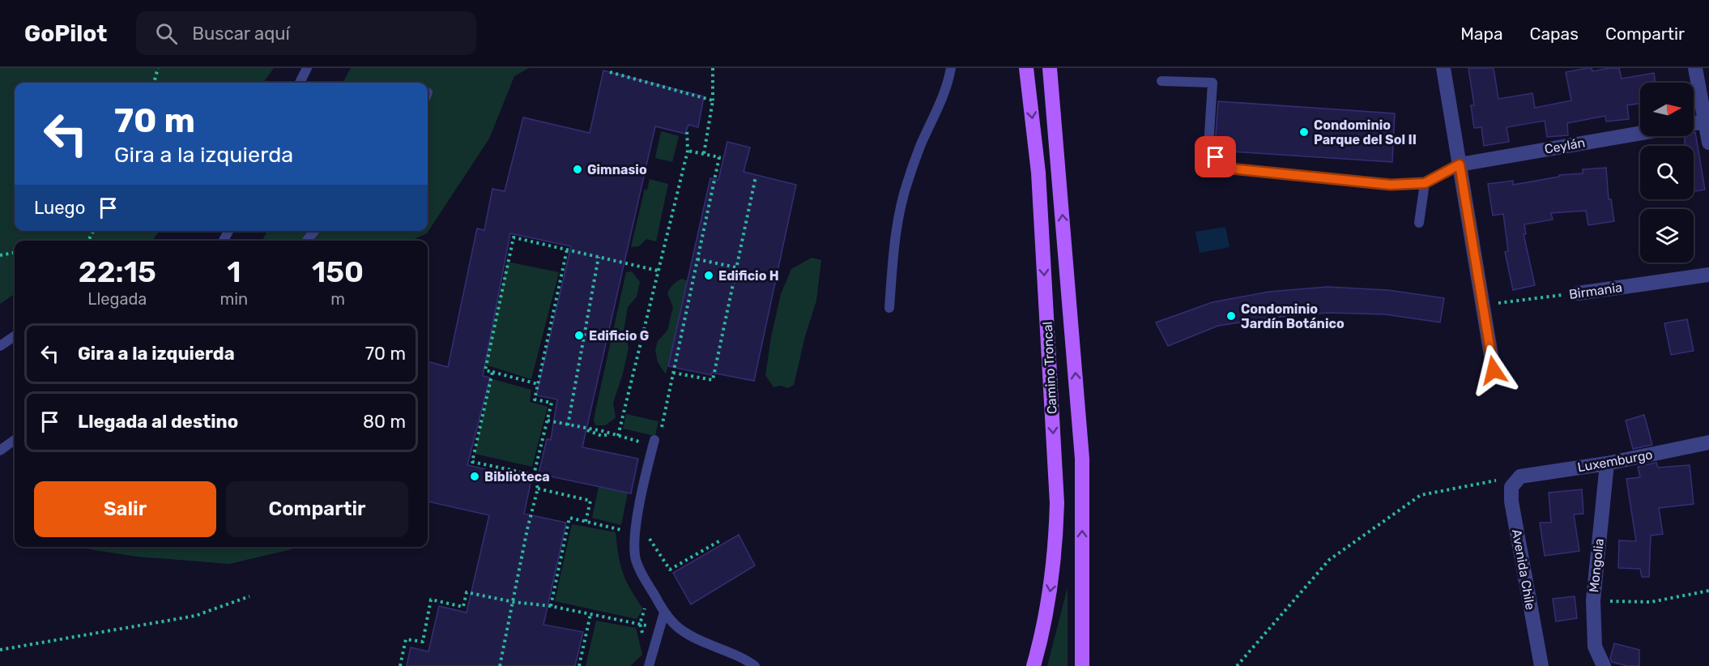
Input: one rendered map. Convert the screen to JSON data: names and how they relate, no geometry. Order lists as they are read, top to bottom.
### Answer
{
  "streets": {
    "main road": ["Camino Troncal"],
    "street": [
      "Ceylán",
      "Birmania",
      "Luxemburgo",
      "Mongolia",
      "Avenida Chile"
    ]
  },
  "crossings": [
    ["Luxemburgo", "Mongolia"],
    ["Luxemburgo", "Avenida Chile"]
  ],
  "places": [
    "Condominio Parque del Sol II",
    "Gimnasio",
    "Edificio H",
    "Condominio Jardín Botánico",
    "Edificio G",
    "Biblioteca"
  ],
  "north": "right",
  "page": {
    "header": "GoPilot",
    "search": "Buscar aquí",
    "nav": ["Mapa", "Capas", "Compartir"],
    "turn": ["70 m", "Gira a la izquierda"],
    "then": "Luego",
    "eta": [
      "22:15",
      "Llegada",
      "1",
      "min",
      "150",
      "m"
    ],
    "list": [
      {
        "name": "Gira a la izquierda",
        "value": "70 m"
      },
      {
        "name": "Llegada al destino",
        "value": "80 m"
      }
    ],
    "buttons": ["Salir", "Compartir"]
  }
}
